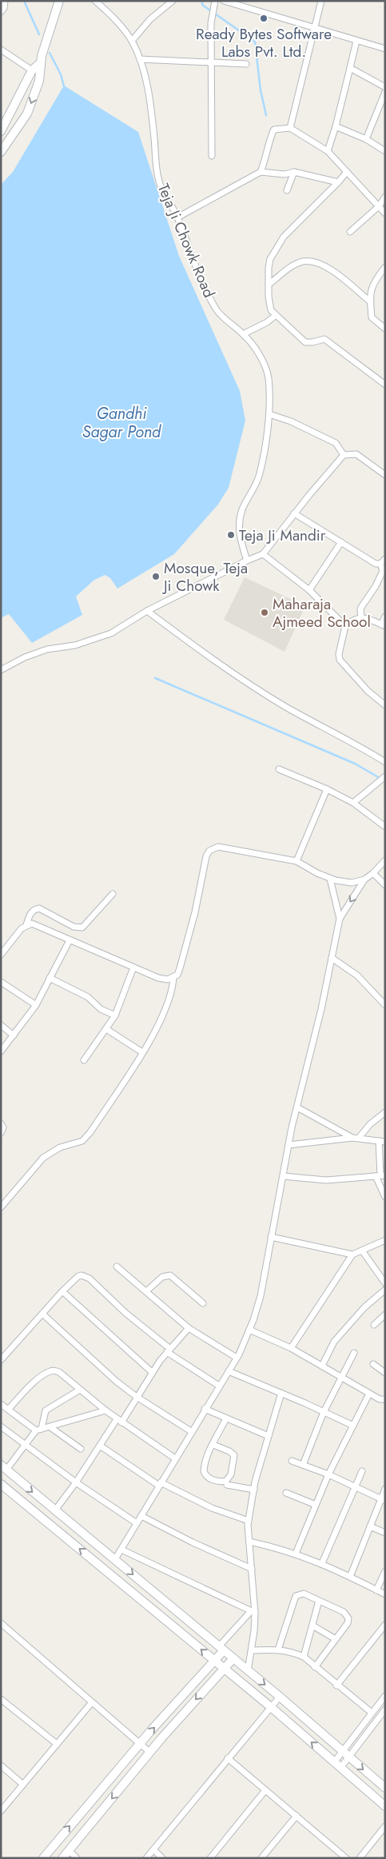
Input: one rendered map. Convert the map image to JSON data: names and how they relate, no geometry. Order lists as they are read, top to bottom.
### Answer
{
  "streets": {
    "street": ["Teja Ji Chowk Road"]
  },
  "water": ["Gandhi Sagar Pond"],
  "places": [
    "Ready Bytes Software Labs Pvt. Ltd.",
    "Teja Ji Mandir",
    "Mosque, Teja Ji Chowk",
    "Maharaja Ajmeed School"
  ]
}
